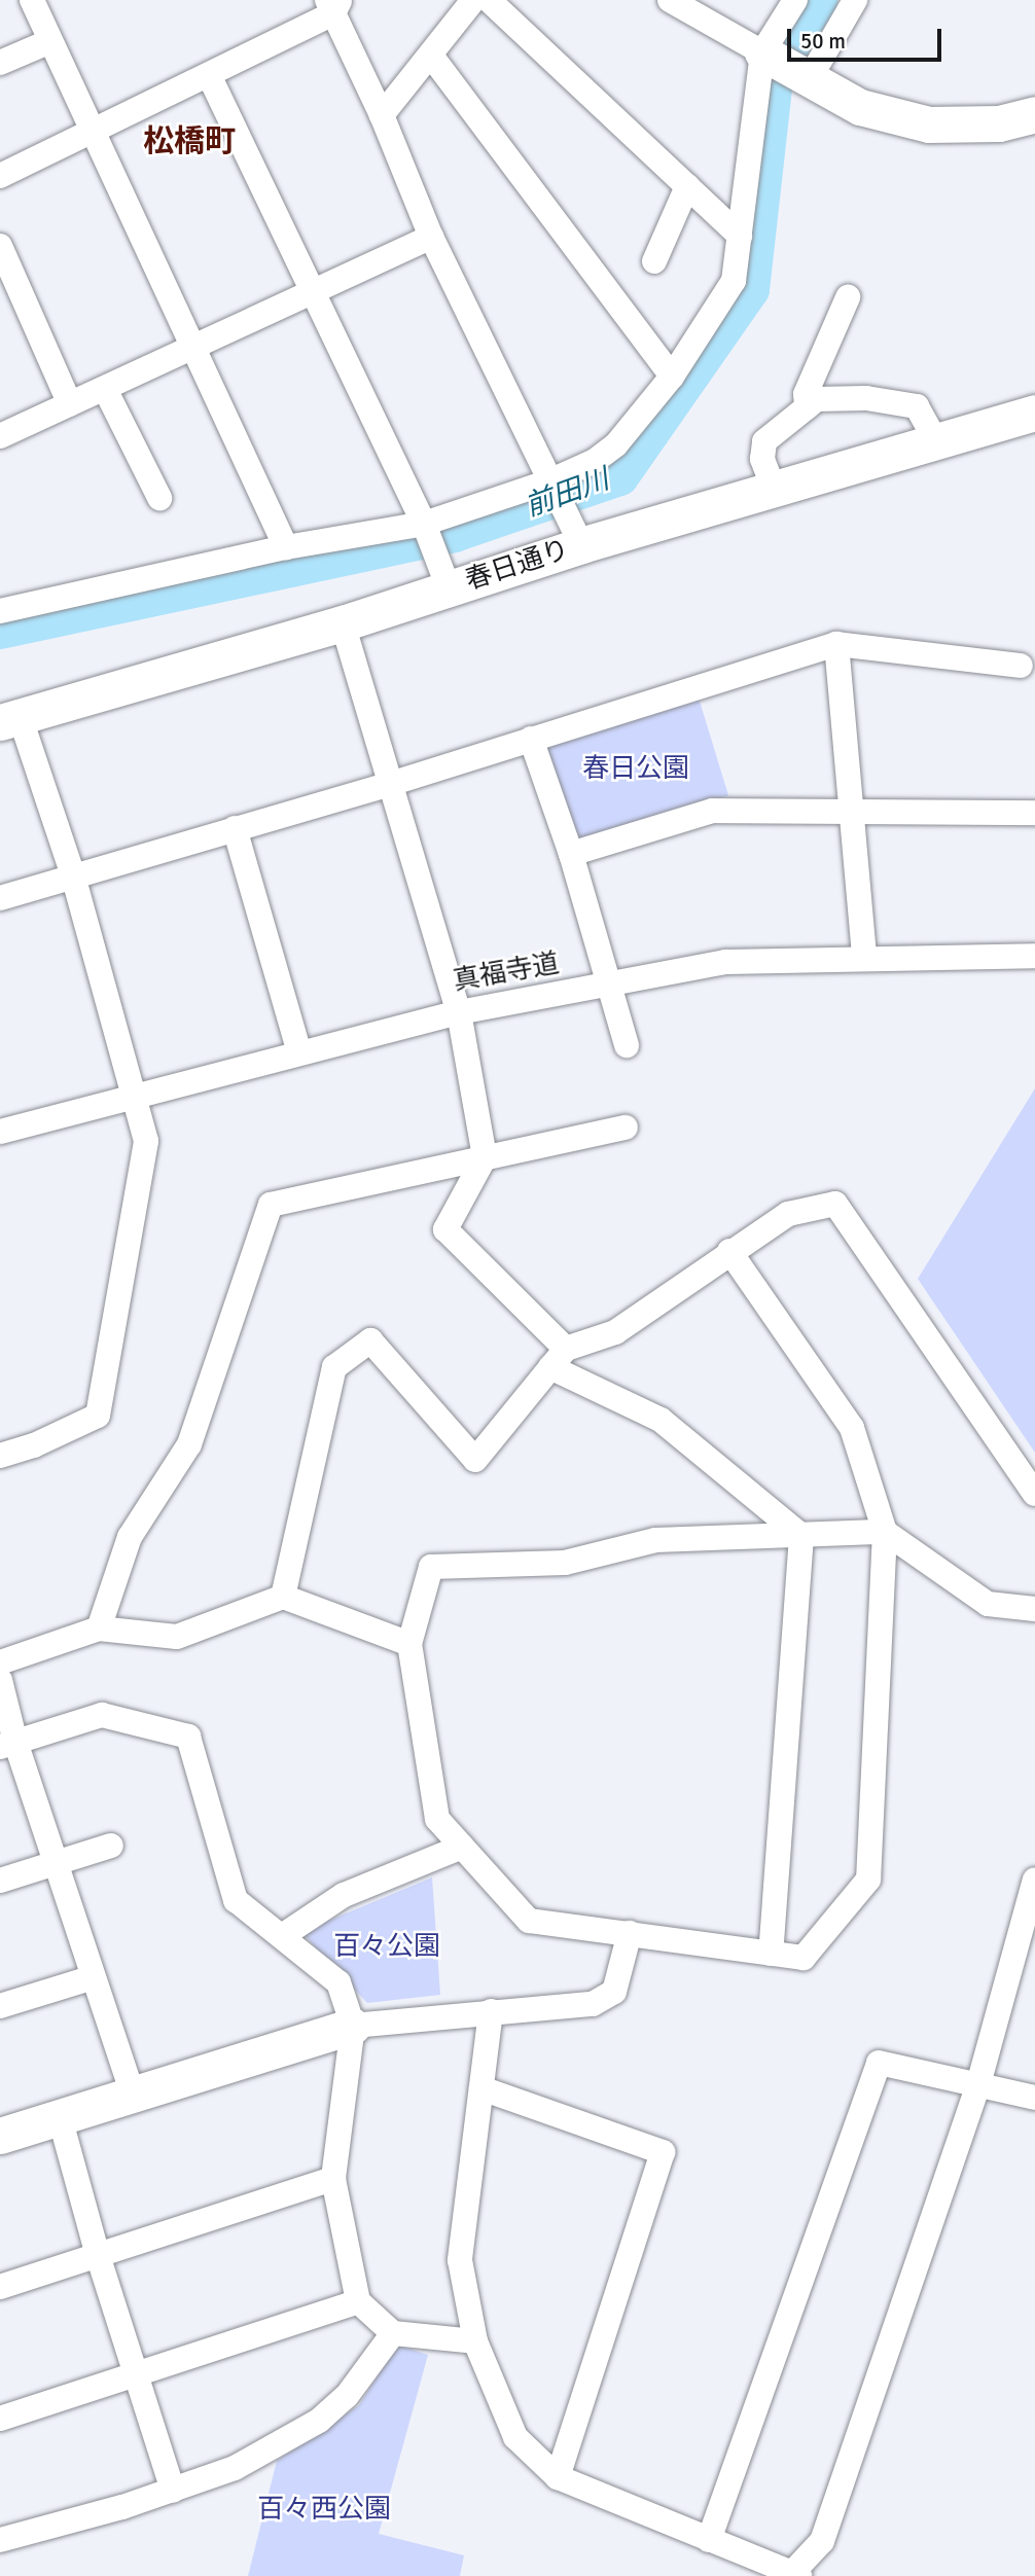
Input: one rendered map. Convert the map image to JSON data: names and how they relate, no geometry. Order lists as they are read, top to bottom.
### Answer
{
  "streets": {
    "street": ["春日通り", "真福寺道"]
  },
  "districts": ["松橋町"],
  "water": ["前田川"],
  "parks": ["春日公園", "百々公園", "百々西公園"],
  "scale_bar": "50 m"
}
